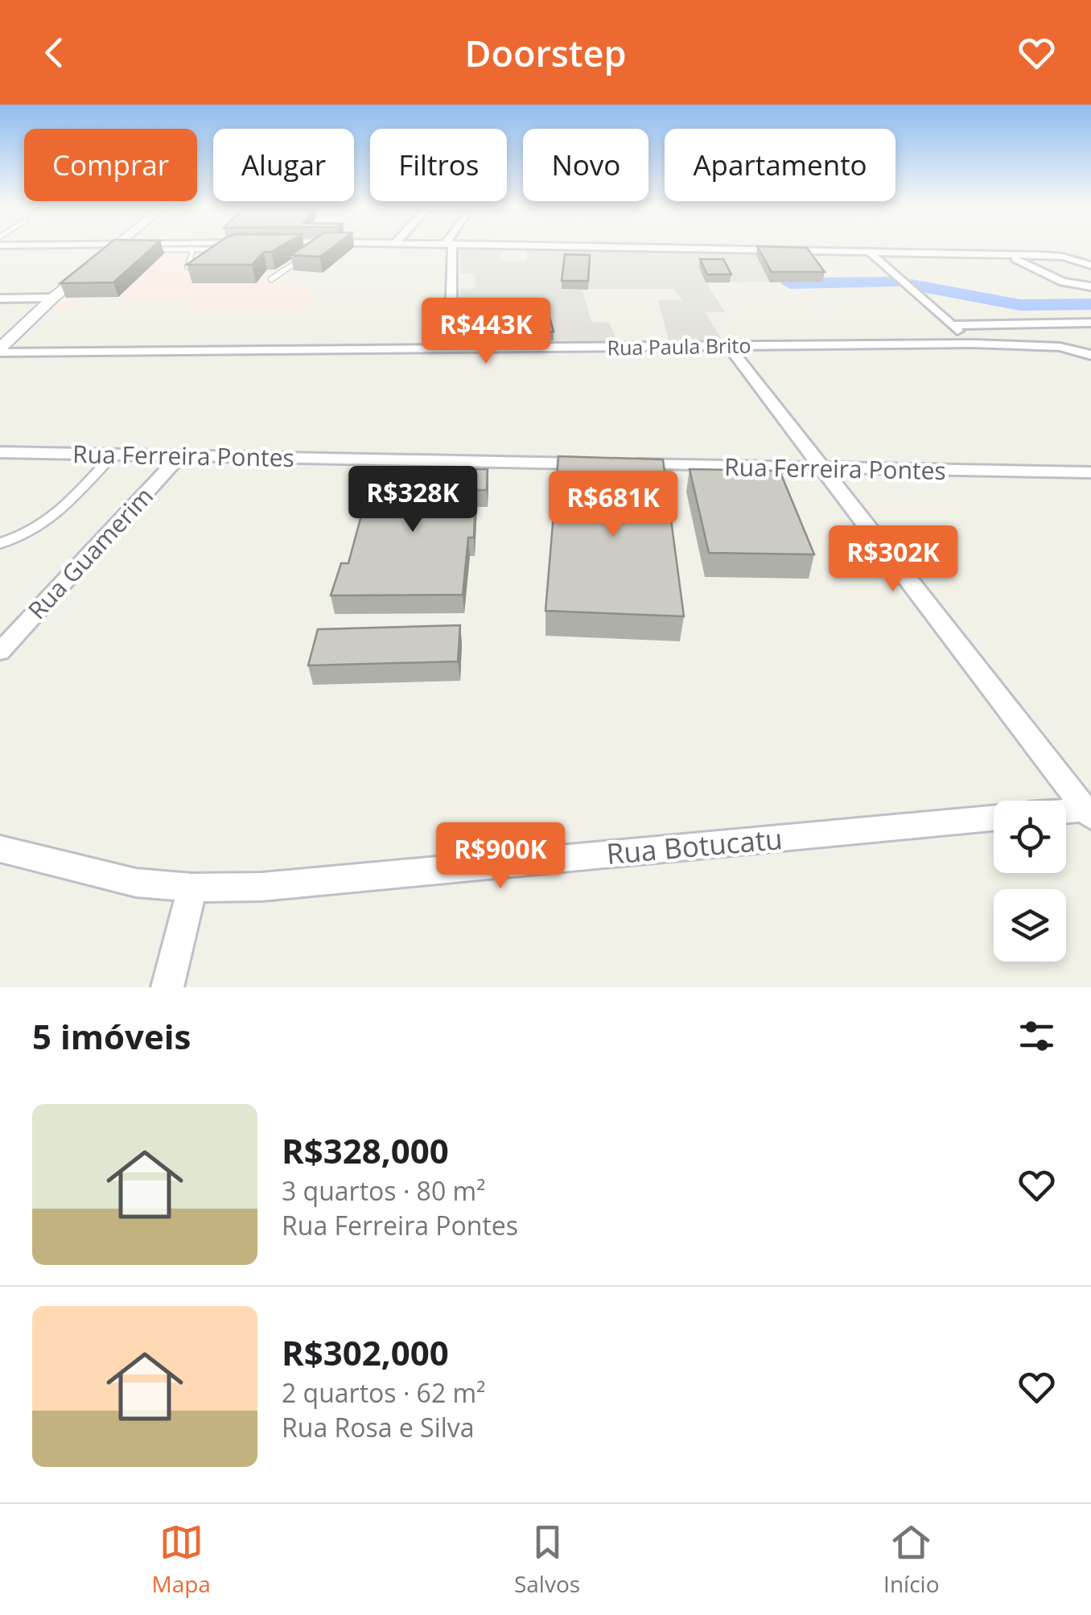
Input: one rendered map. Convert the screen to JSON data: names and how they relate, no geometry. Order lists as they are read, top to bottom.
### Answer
{
  "streets": {
    "street": [
      "Rua Paula Brito",
      "Rua Ferreira Pontes",
      "Rua Guamerim",
      "Rua Botucatu"
    ]
  },
  "crossings": [
    ["Rua Ferreira Pontes", "Rua Guamerim"]
  ],
  "page": {
    "header": "Doorstep",
    "chip": [
      "Comprar",
      "Alugar",
      "Filtros",
      "Novo",
      "Apartamento"
    ],
    "price": [
      "R$443K",
      "R$328K",
      "R$681K",
      "R$302K",
      "R$900K"
    ],
    "heading": "5 imóveis",
    "list": [
      {
        "name": "R$328,000",
        "note": "3 quartos · 80 m² · Rua Ferreira Pontes"
      },
      {
        "name": "R$302,000",
        "note": "2 quartos · 62 m² · Rua Rosa e Silva"
      }
    ],
    "tabs": ["Mapa", "Salvos", "Início"]
  }
}
